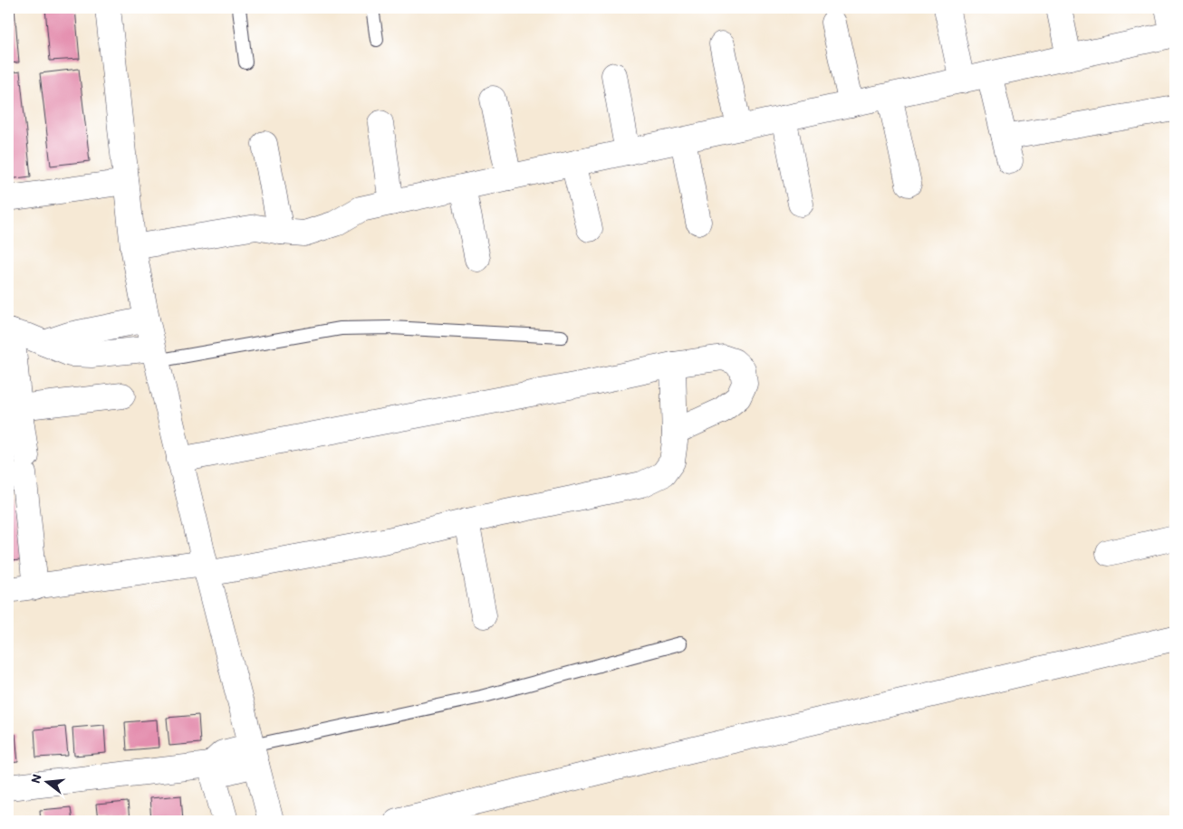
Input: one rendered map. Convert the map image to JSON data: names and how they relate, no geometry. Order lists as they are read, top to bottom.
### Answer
{
  "north": "left"
}
